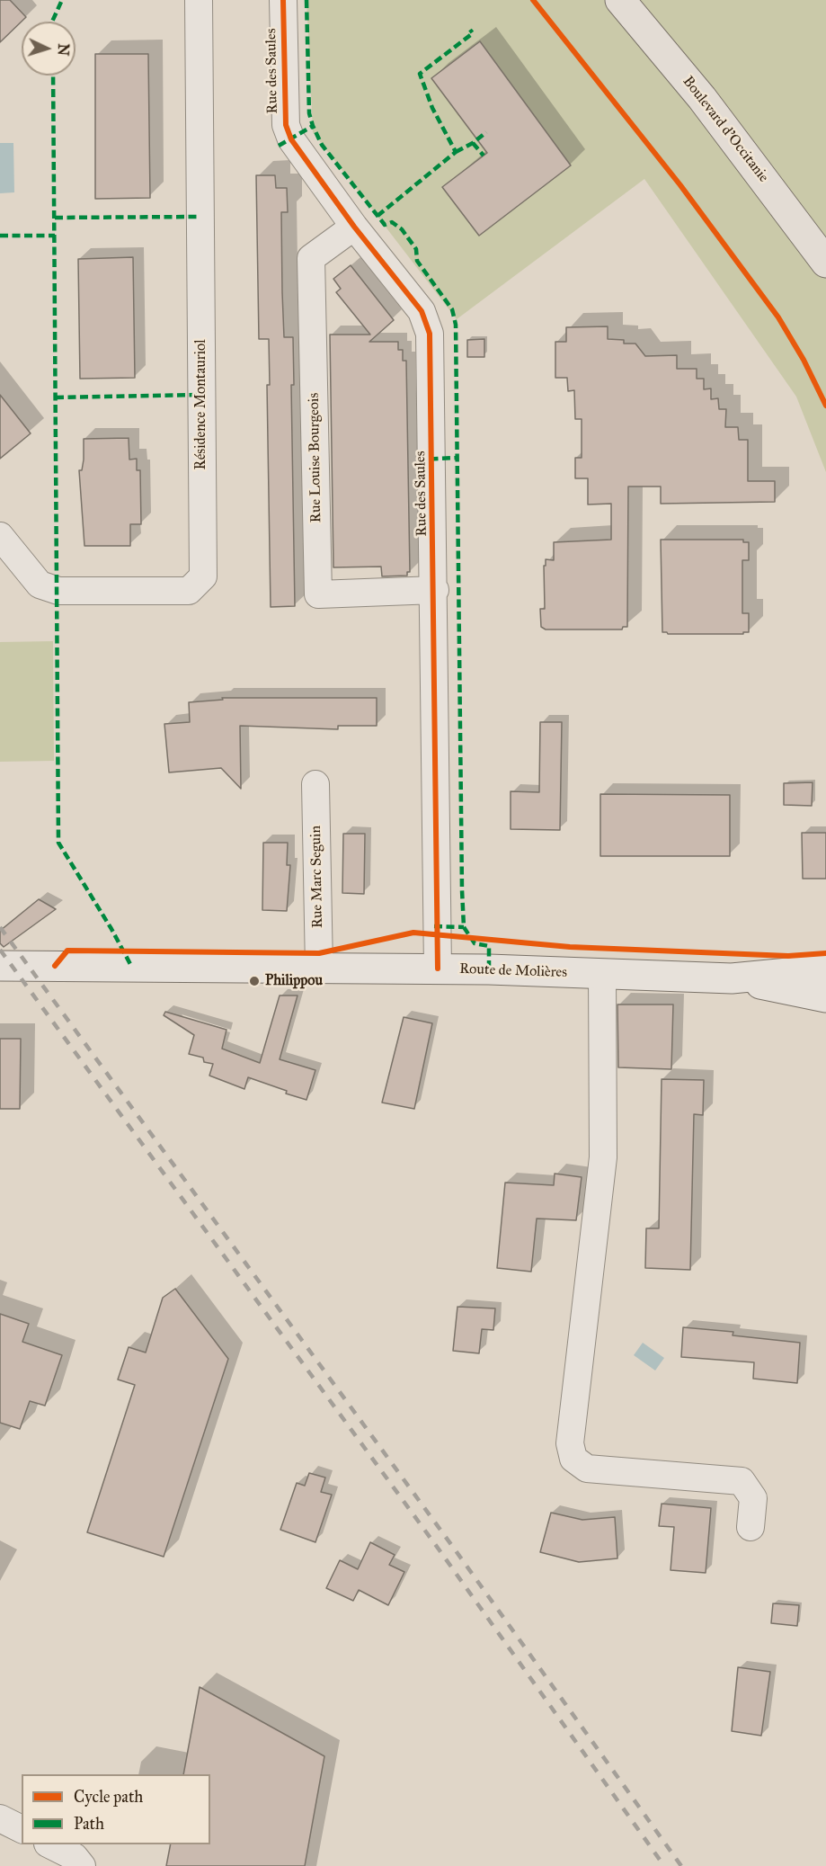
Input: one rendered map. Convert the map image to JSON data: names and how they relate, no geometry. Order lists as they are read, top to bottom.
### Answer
{
  "streets": {
    "main road": ["Boulevard d'Occitanie", "Route de Molières"],
    "street": [
      "Rue des Saules",
      "Résidence Montauriol",
      "Rue Louise Bourgeois",
      "Rue Marc Seguin"
    ]
  },
  "crossings": [
    ["Rue des Saules", "Rue Louise Bourgeois"],
    ["Rue des Saules", "Route de Molières"],
    ["Rue Marc Seguin", "Route de Molières"]
  ],
  "places": ["Philippou"],
  "legend": ["Cycle path", "Path"],
  "north": "right"
}
